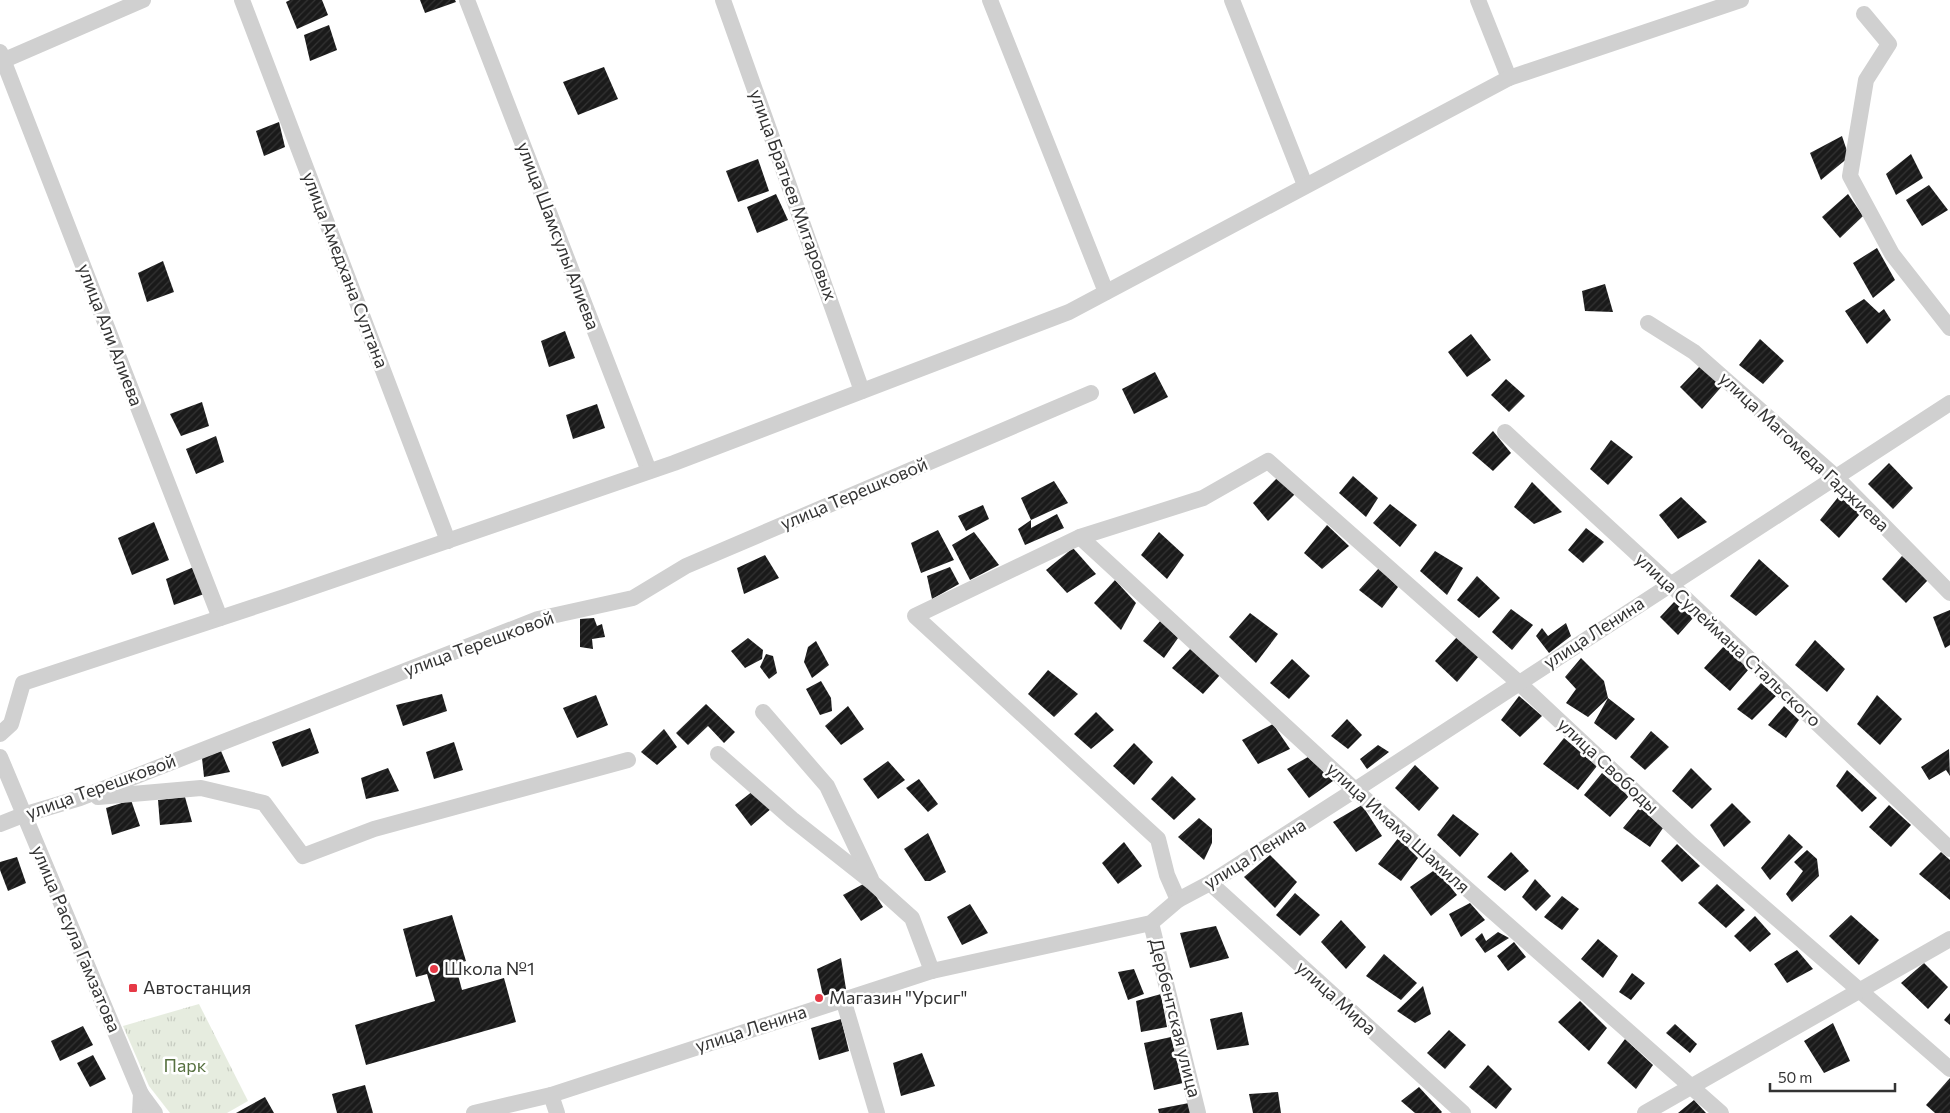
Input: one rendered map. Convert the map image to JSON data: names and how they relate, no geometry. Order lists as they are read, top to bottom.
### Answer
{
  "streets": {
    "street": [
      "улица Братьев Митаровых",
      "улица Шамсулы Алиева",
      "улица Амедхана Султана",
      "улица Али Алиева",
      "улица Магомеда Гаджиева",
      "улица Терешковой",
      "улица Ленина",
      "улица Сулеймана Стальского",
      "улица Свободы",
      "улица Имама Шамиля",
      "улица Расула Гамзатова",
      "улица Мира",
      "Дербентская улица"
    ]
  },
  "crossings": [
    ["улица Магомеда Гаджиева", "улица Ленина"],
    ["улица Терешковой", "улица Расула Гамзатова"],
    ["улица Ленина", "улица Сулеймана Стальского"],
    ["улица Ленина", "улица Свободы"],
    ["улица Ленина", "улица Имама Шамиля"],
    ["улица Ленина", "улица Мира"],
    ["улица Ленина", "Дербентская улица"],
    ["улица Свободы", "улица Имама Шамиля"]
  ],
  "parks": ["Парк"],
  "places": {
    "other": ["Школа №1", "Магазин \"Урсиг\""],
    "transit": ["Автостанция"]
  },
  "scale_bar": "50 m"
}
